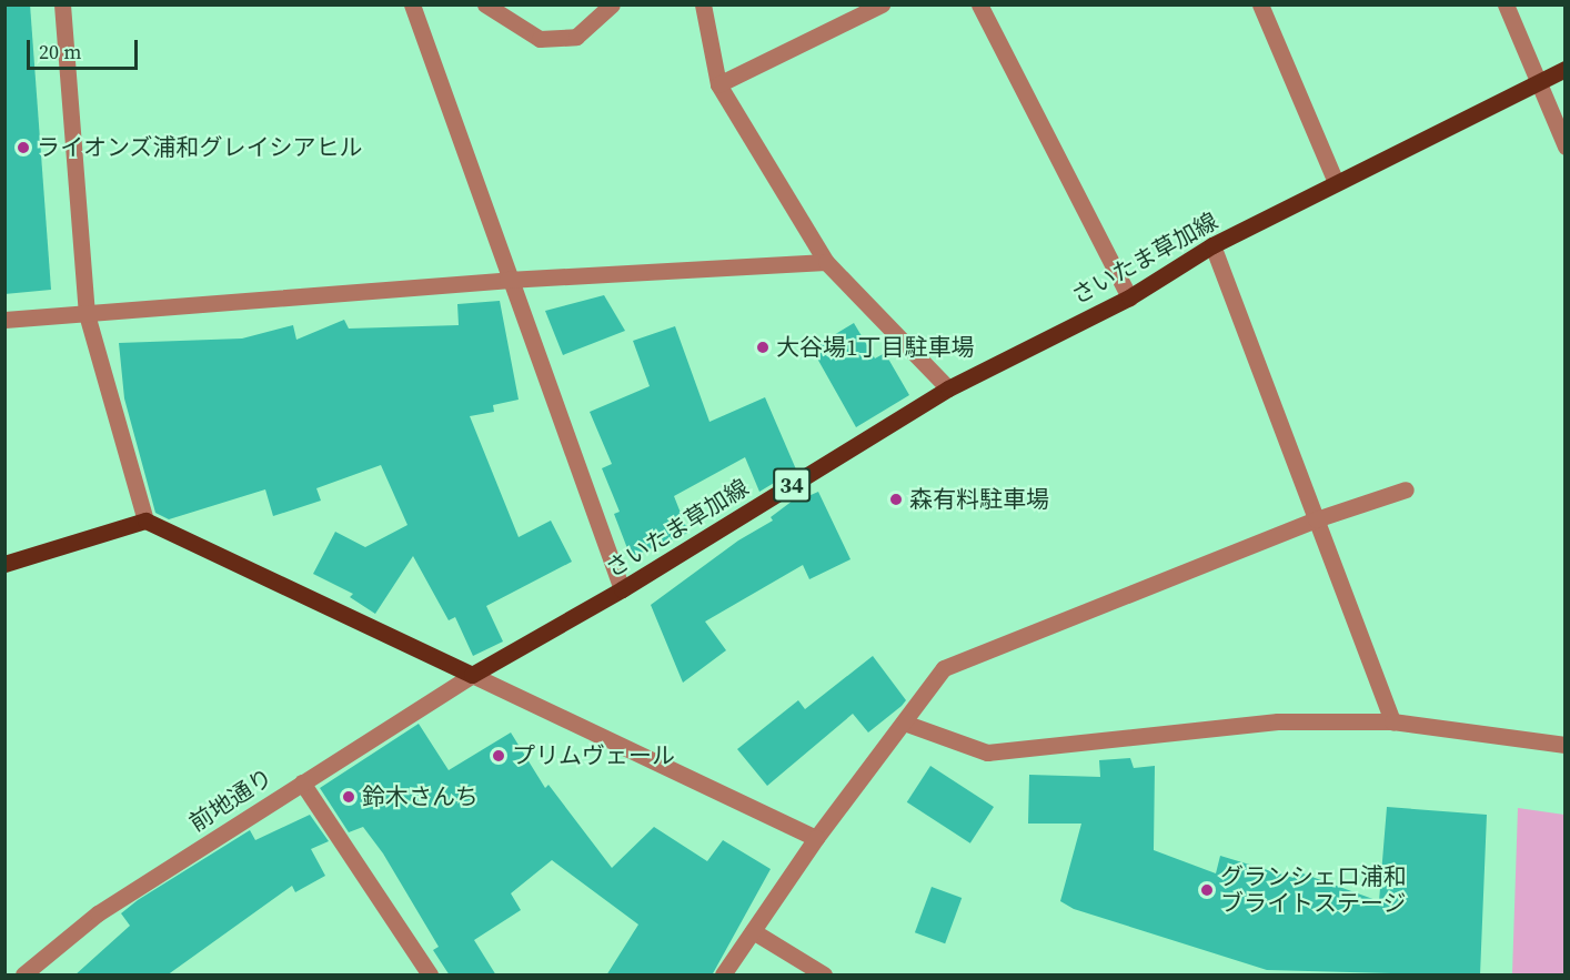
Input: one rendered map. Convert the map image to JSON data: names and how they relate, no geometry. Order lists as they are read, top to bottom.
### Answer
{
  "streets": {
    "main road": ["さいたま草加線", "34"],
    "street": ["前地通り"]
  },
  "crossings": [
    ["さいたま草加線", "前地通り"]
  ],
  "places": [
    "ライオンズ浦和グレイシアヒル",
    "大谷場1丁目駐車場",
    "森有料駐車場",
    "プリムヴェール",
    "鈴木さんち",
    "グランシェロ浦和 ブライトステージ"
  ],
  "scale_bar": "20 m"
}
